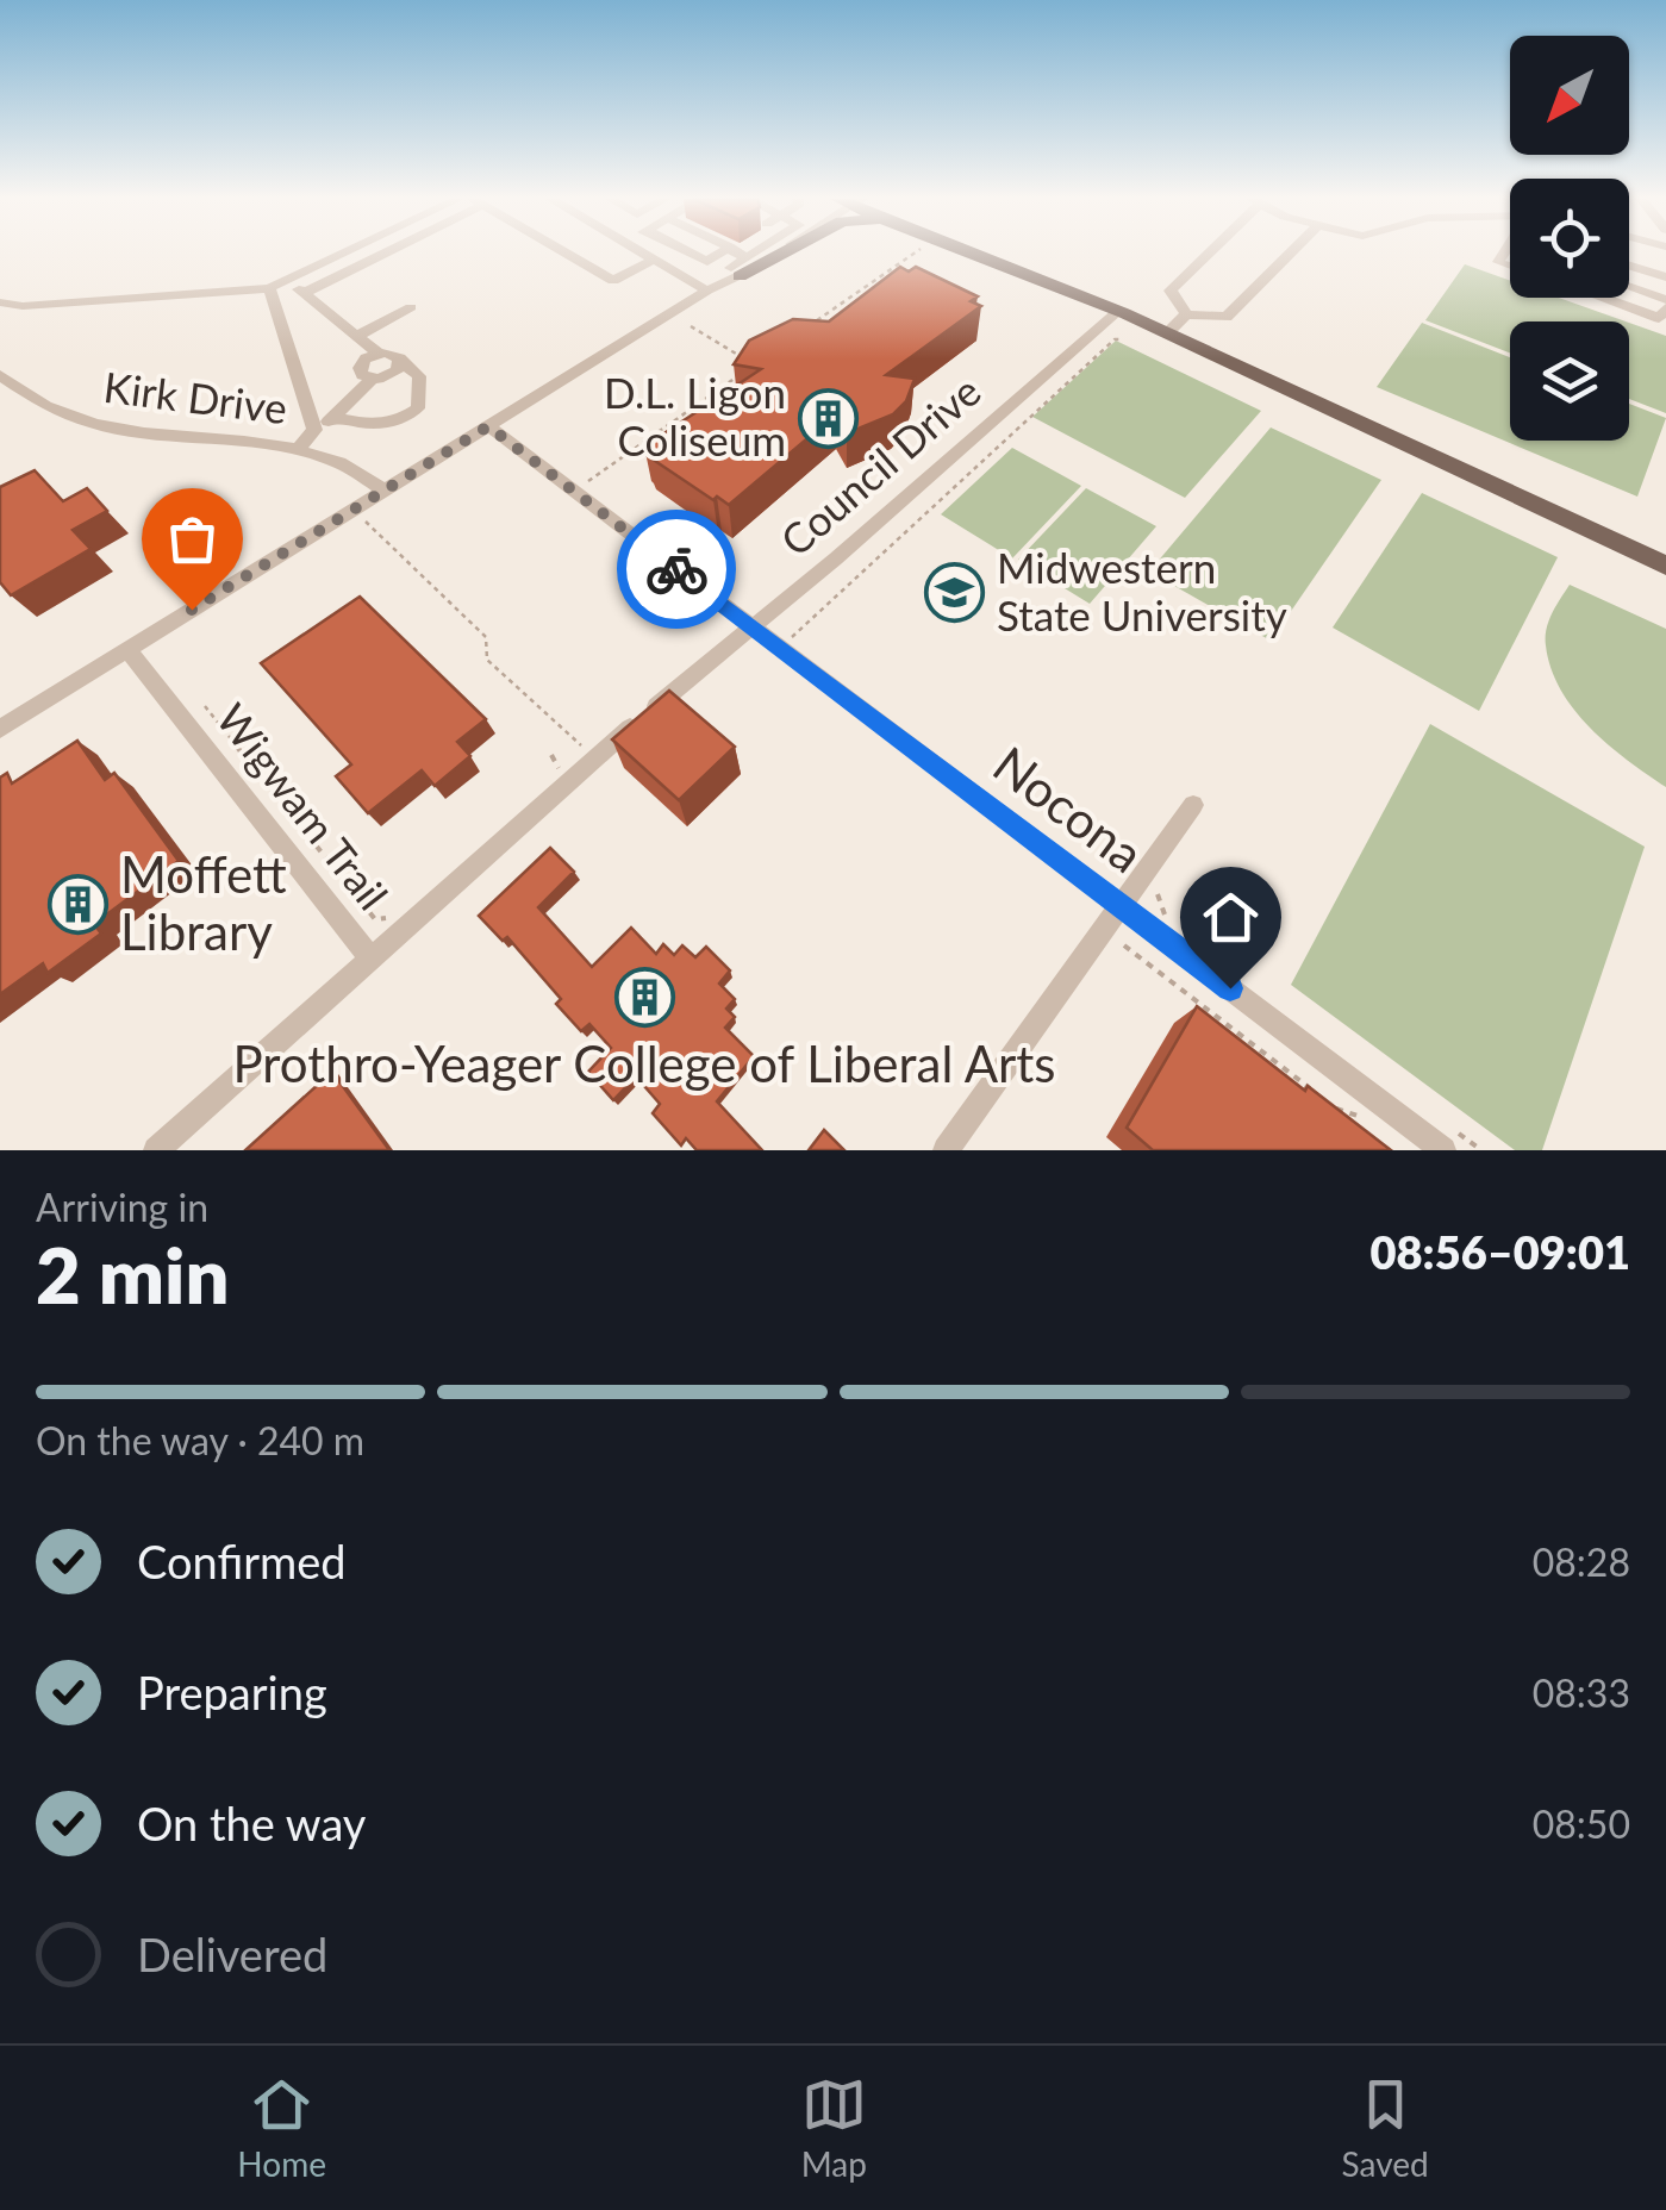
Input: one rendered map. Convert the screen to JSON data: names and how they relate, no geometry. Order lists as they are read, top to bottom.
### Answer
{
  "streets": {
    "street": [
      "Kirk Drive",
      "Council Drive",
      "Wigwam Trail",
      "Nocona"
    ]
  },
  "crossings": [
    ["Council Drive", "Wigwam Trail"],
    ["Council Drive", "Nocona"]
  ],
  "places": {
    "building": ["D.L. Ligon Coliseum", "Moffett Library", "Prothro-Yeager College of Liberal Arts"],
    "school or university": ["Midwestern State University"]
  },
  "north": "bottom left",
  "page": {
    "heading": ["2 min", "Arriving in", "08:56–09:01"],
    "bar": "On the way · 240 m",
    "list": [
      ["Confirmed", "08:28"],
      ["Preparing", "08:33"],
      ["On the way", "08:50"],
      "Delivered"
    ],
    "tabs": ["Home", "Map", "Saved"]
  }
}
